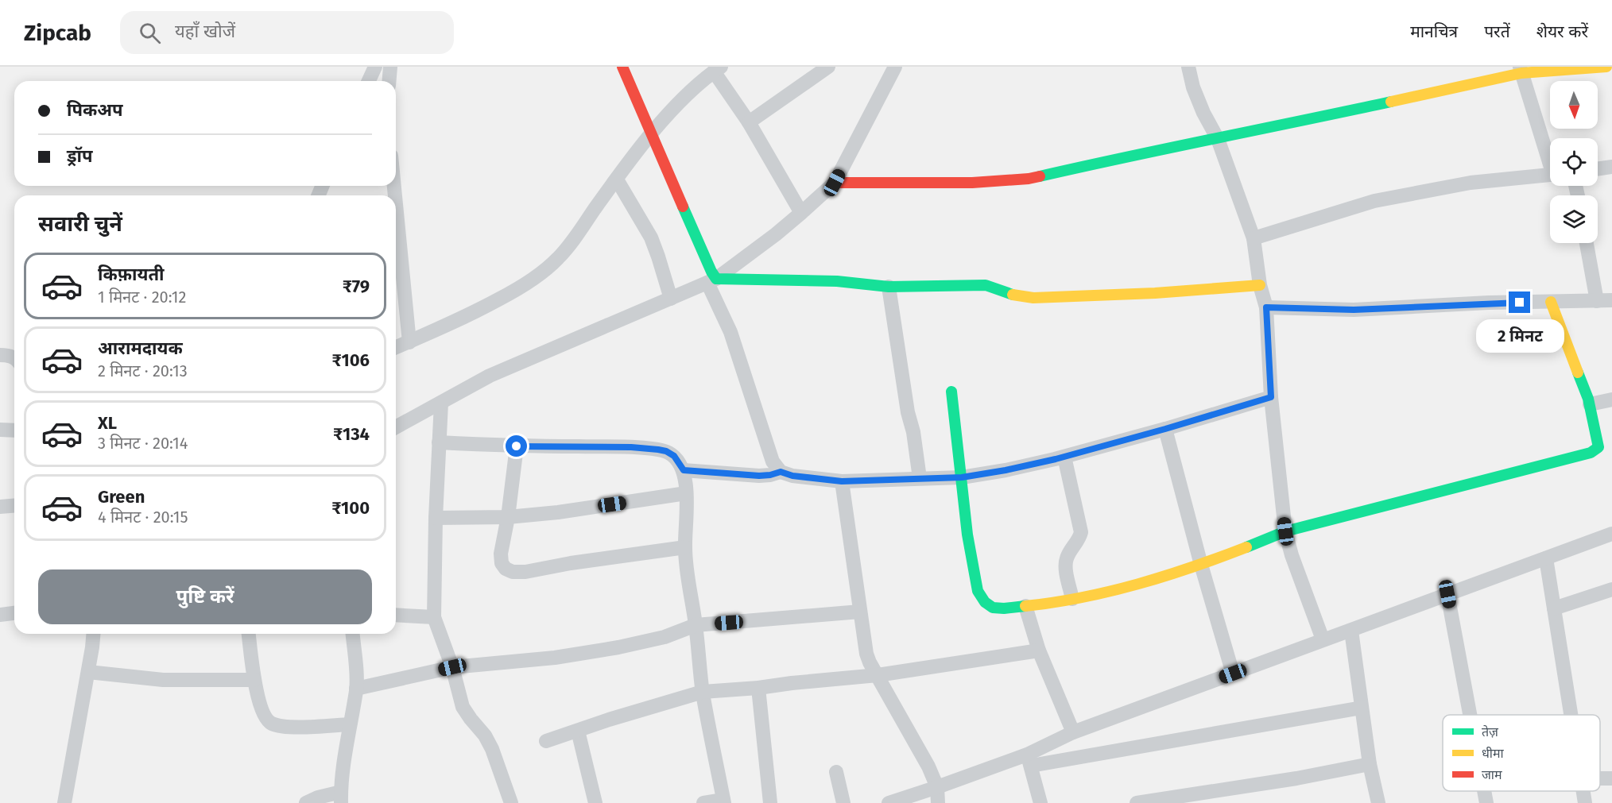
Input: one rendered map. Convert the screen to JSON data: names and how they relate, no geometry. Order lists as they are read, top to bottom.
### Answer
{
  "legend": ["तेज़", "धीमा", "जाम"],
  "north": "bottom",
  "page": {
    "header": "Zipcab",
    "search": "यहाँ खोजें",
    "nav": ["मानचित्र", "परतें", "शेयर करें"],
    "banner": ["पिकअप", "ड्रॉप"],
    "heading": "सवारी चुनें",
    "list": [
      {
        "name": "किफ़ायती",
        "note": "1 मिनट · 20:12",
        "value": "₹79"
      },
      {
        "name": "आरामदायक",
        "note": "2 मिनट · 20:13",
        "value": "₹106"
      },
      {
        "name": "XL",
        "note": "3 मिनट · 20:14",
        "value": "₹134"
      },
      {
        "name": "Green",
        "note": "4 मिनट · 20:15",
        "value": "₹100"
      }
    ],
    "bubble": "2 मिनट",
    "buttons": "पुष्टि करें"
  }
}
